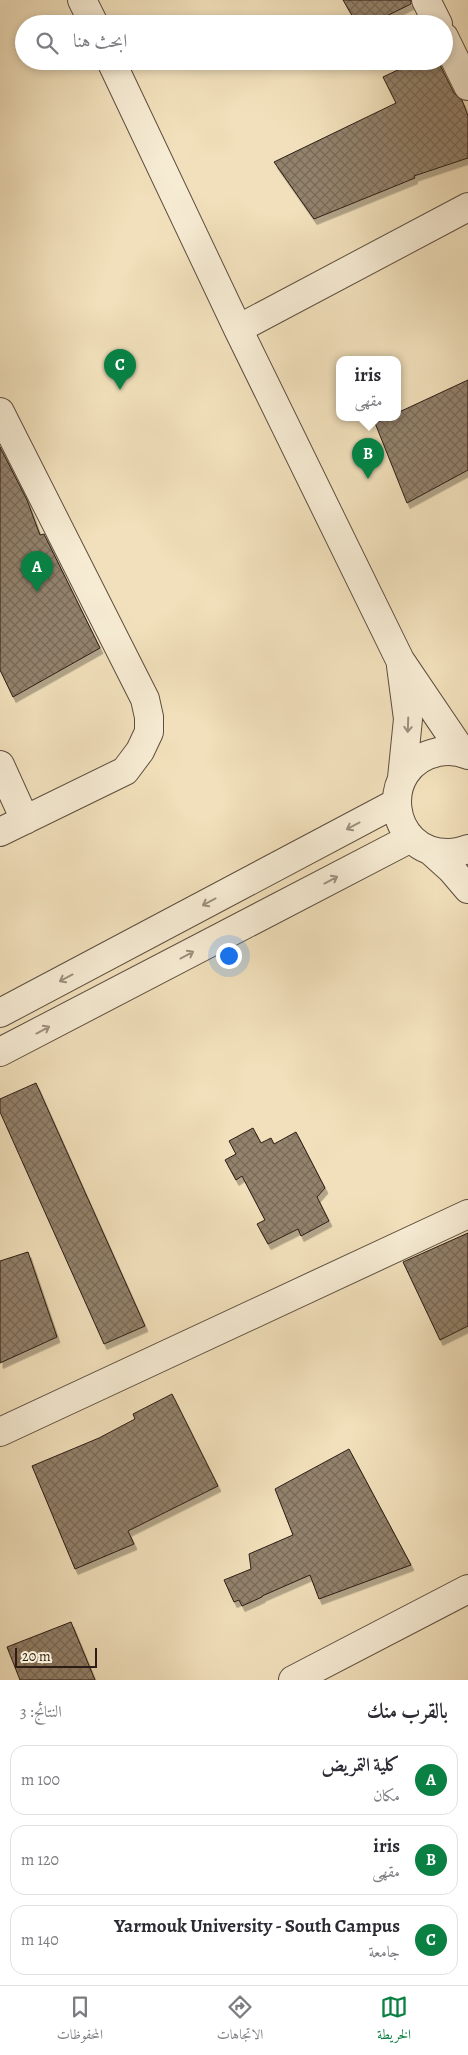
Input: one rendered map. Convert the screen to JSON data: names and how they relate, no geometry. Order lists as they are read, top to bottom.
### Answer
{
  "scale_bar": "20 m",
  "page": {
    "search": "ابحث هنا",
    "pins": ["C", "B", "A"],
    "popup": ["iris", "مقهى"],
    "scale": "20 m",
    "heading": ["بالقرب منك", "النتائج: 3"],
    "list": [
      {
        "mark": "A",
        "name": "كلية التمريض",
        "note": "مكان",
        "value": "100 m"
      },
      {
        "mark": "B",
        "name": "iris",
        "note": "مقهى",
        "value": "120 m"
      },
      {
        "mark": "C",
        "name": "Yarmouk University - South Campus",
        "note": "جامعة",
        "value": "140 m"
      }
    ],
    "nav": ["الخريطة", "الاتجاهات", "المحفوظات"]
  }
}
